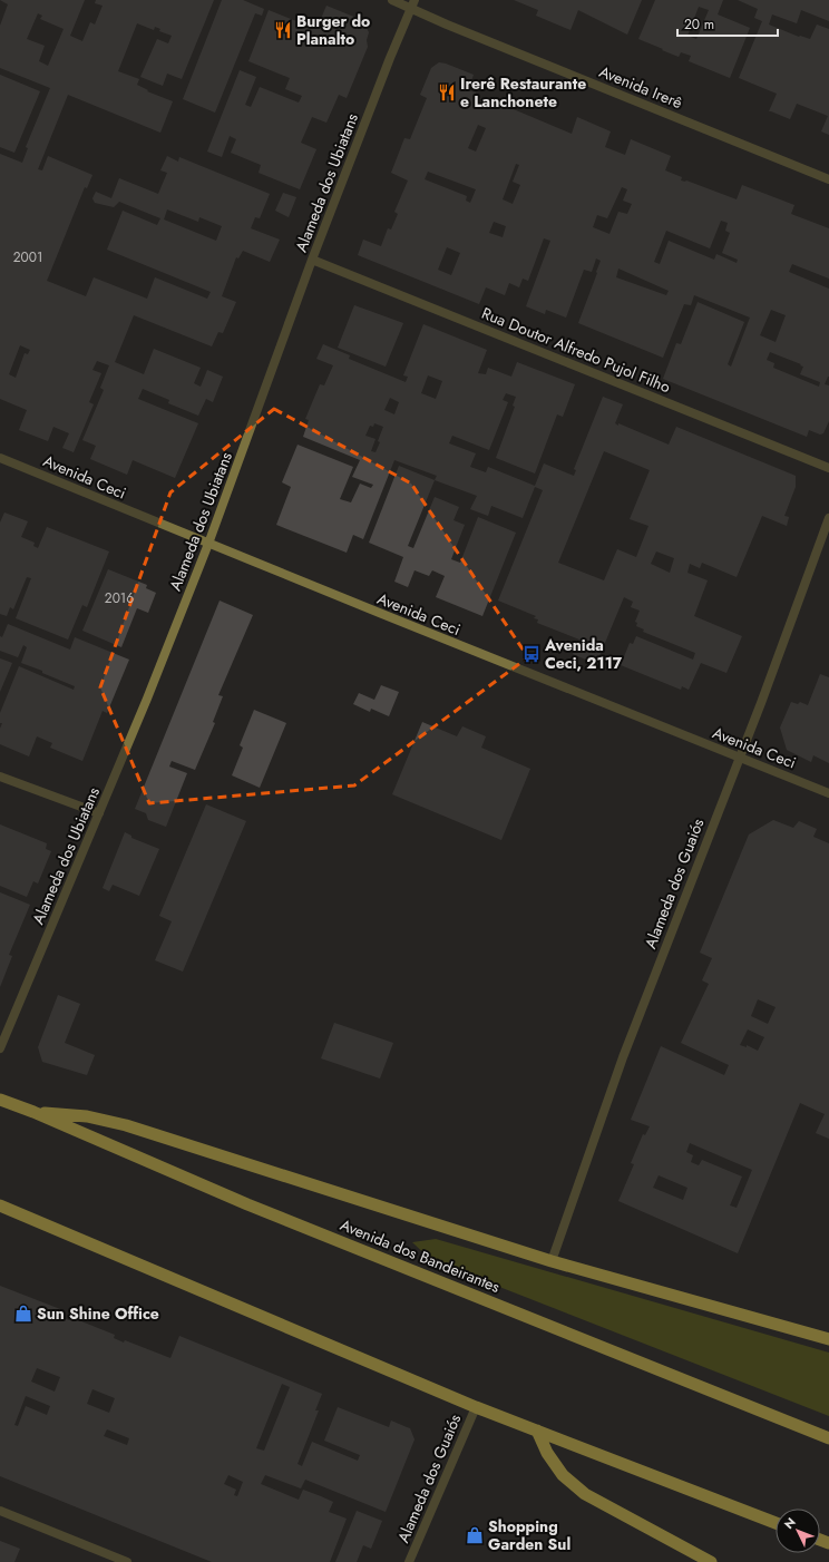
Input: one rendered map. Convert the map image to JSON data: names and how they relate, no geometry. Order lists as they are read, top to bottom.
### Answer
{
  "streets": {
    "highway": ["Avenida dos Bandeirantes"],
    "street": [
      "Avenida Irerê",
      "Alameda dos Ubiatans",
      "Rua Doutor Alfredo Pujol Filho",
      "Avenida Ceci",
      "Alameda dos Guaiós"
    ]
  },
  "crossings": [
    ["Avenida Irerê", "Alameda dos Ubiatans"],
    ["Alameda dos Ubiatans", "Rua Doutor Alfredo Pujol Filho"],
    ["Alameda dos Ubiatans", "Avenida Ceci"],
    ["Avenida Ceci", "Alameda dos Guaiós"]
  ],
  "places": {
    "restaurant": ["Burger do Planalto", "Irerê Restaurante e Lanchonete"],
    "bus stop": ["Avenida Ceci, 2117"],
    "shop": ["Sun Shine Office", "Shopping Garden Sul"]
  },
  "house_numbers": ["2001", "2016"],
  "scale_bar": "20 m",
  "north": "top left"
}
